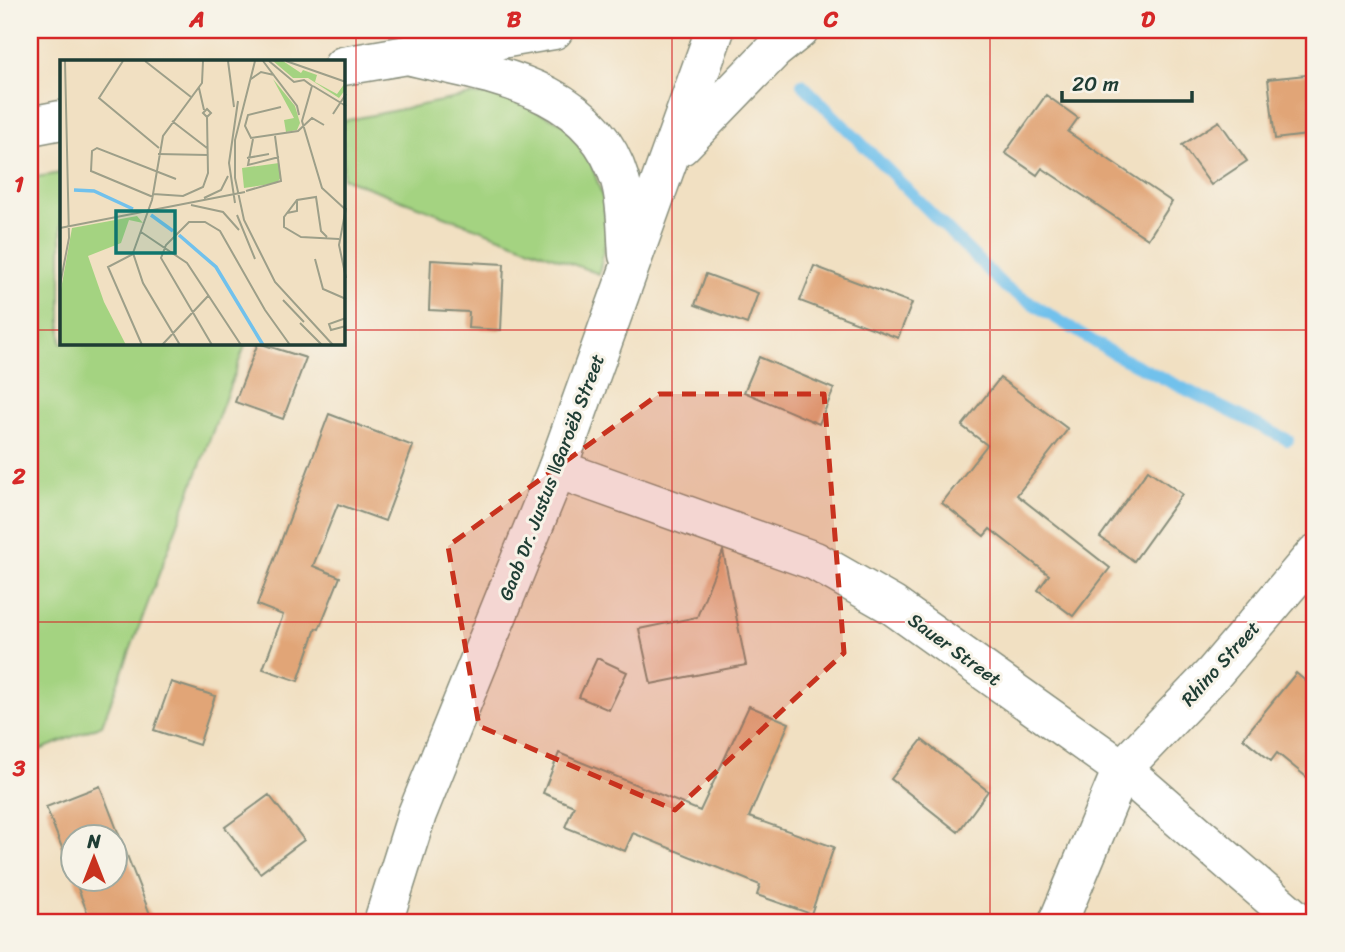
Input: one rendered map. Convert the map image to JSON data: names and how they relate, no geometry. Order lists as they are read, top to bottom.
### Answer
{
  "streets": {
    "street": ["Gaob Dr. Justus ǁGaroëb Street", "Sauer Street", "Rhino Street"]
  },
  "crossings": [
    ["Gaob Dr. Justus ǁGaroëb Street", "Sauer Street"],
    ["Sauer Street", "Rhino Street"]
  ],
  "scale_bar": "20 m",
  "north": "top",
  "grid": {
    "columns": [
      "A",
      "B",
      "C",
      "D"
    ],
    "rows": ["1", "2", "3"]
  }
}
